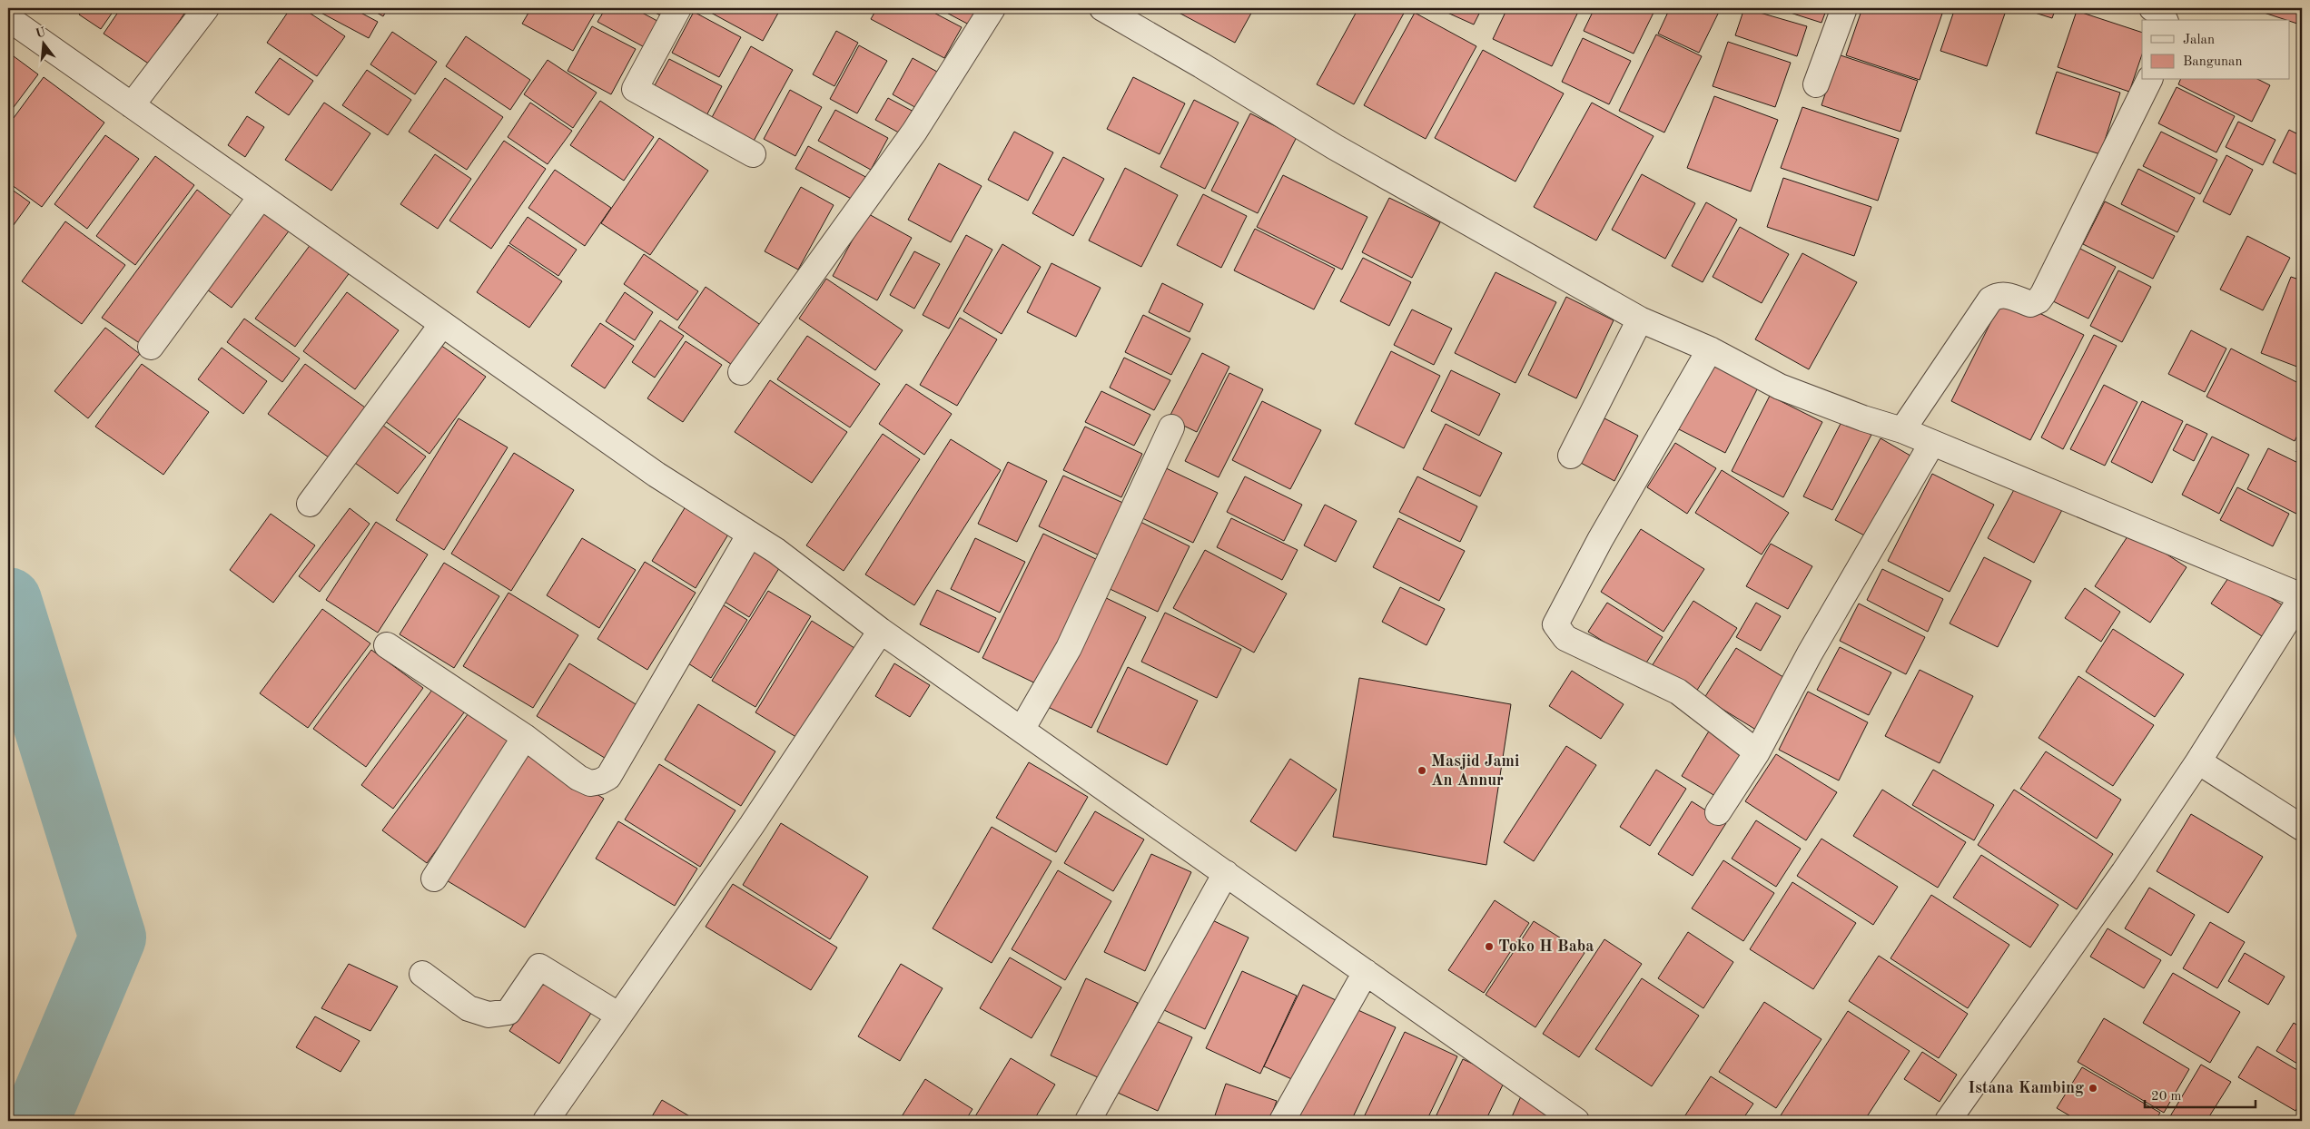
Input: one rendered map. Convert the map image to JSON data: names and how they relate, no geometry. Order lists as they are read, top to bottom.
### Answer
{
  "places": ["Masjid Jami An Annur", "Toko H Baba", "Istana Kambing"],
  "legend": ["Jalan", "Bangunan"],
  "scale_bar": "20 m",
  "north": "top"
}
